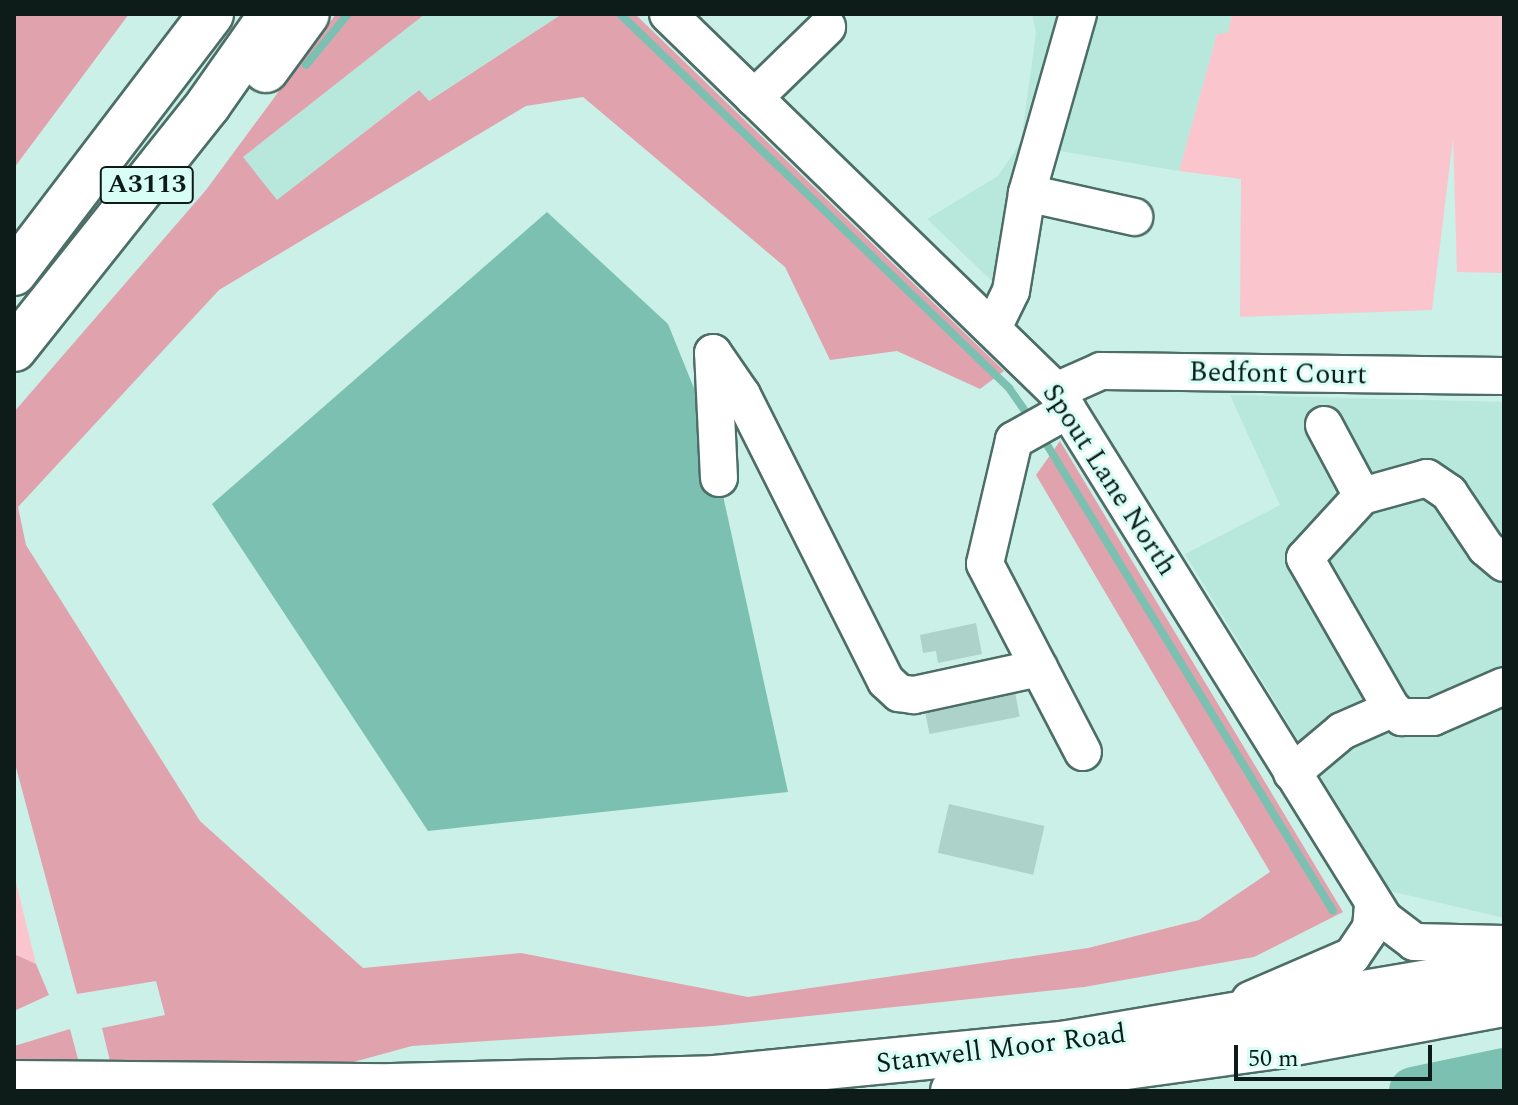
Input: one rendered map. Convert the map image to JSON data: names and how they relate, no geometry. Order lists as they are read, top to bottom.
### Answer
{
  "streets": {
    "main road": ["A3113", "Stanwell Moor Road"],
    "street": ["Bedfont Court", "Spout Lane North"]
  },
  "crossings": [
    ["Bedfont Court", "Spout Lane North"]
  ],
  "scale_bar": "50 m"
}
